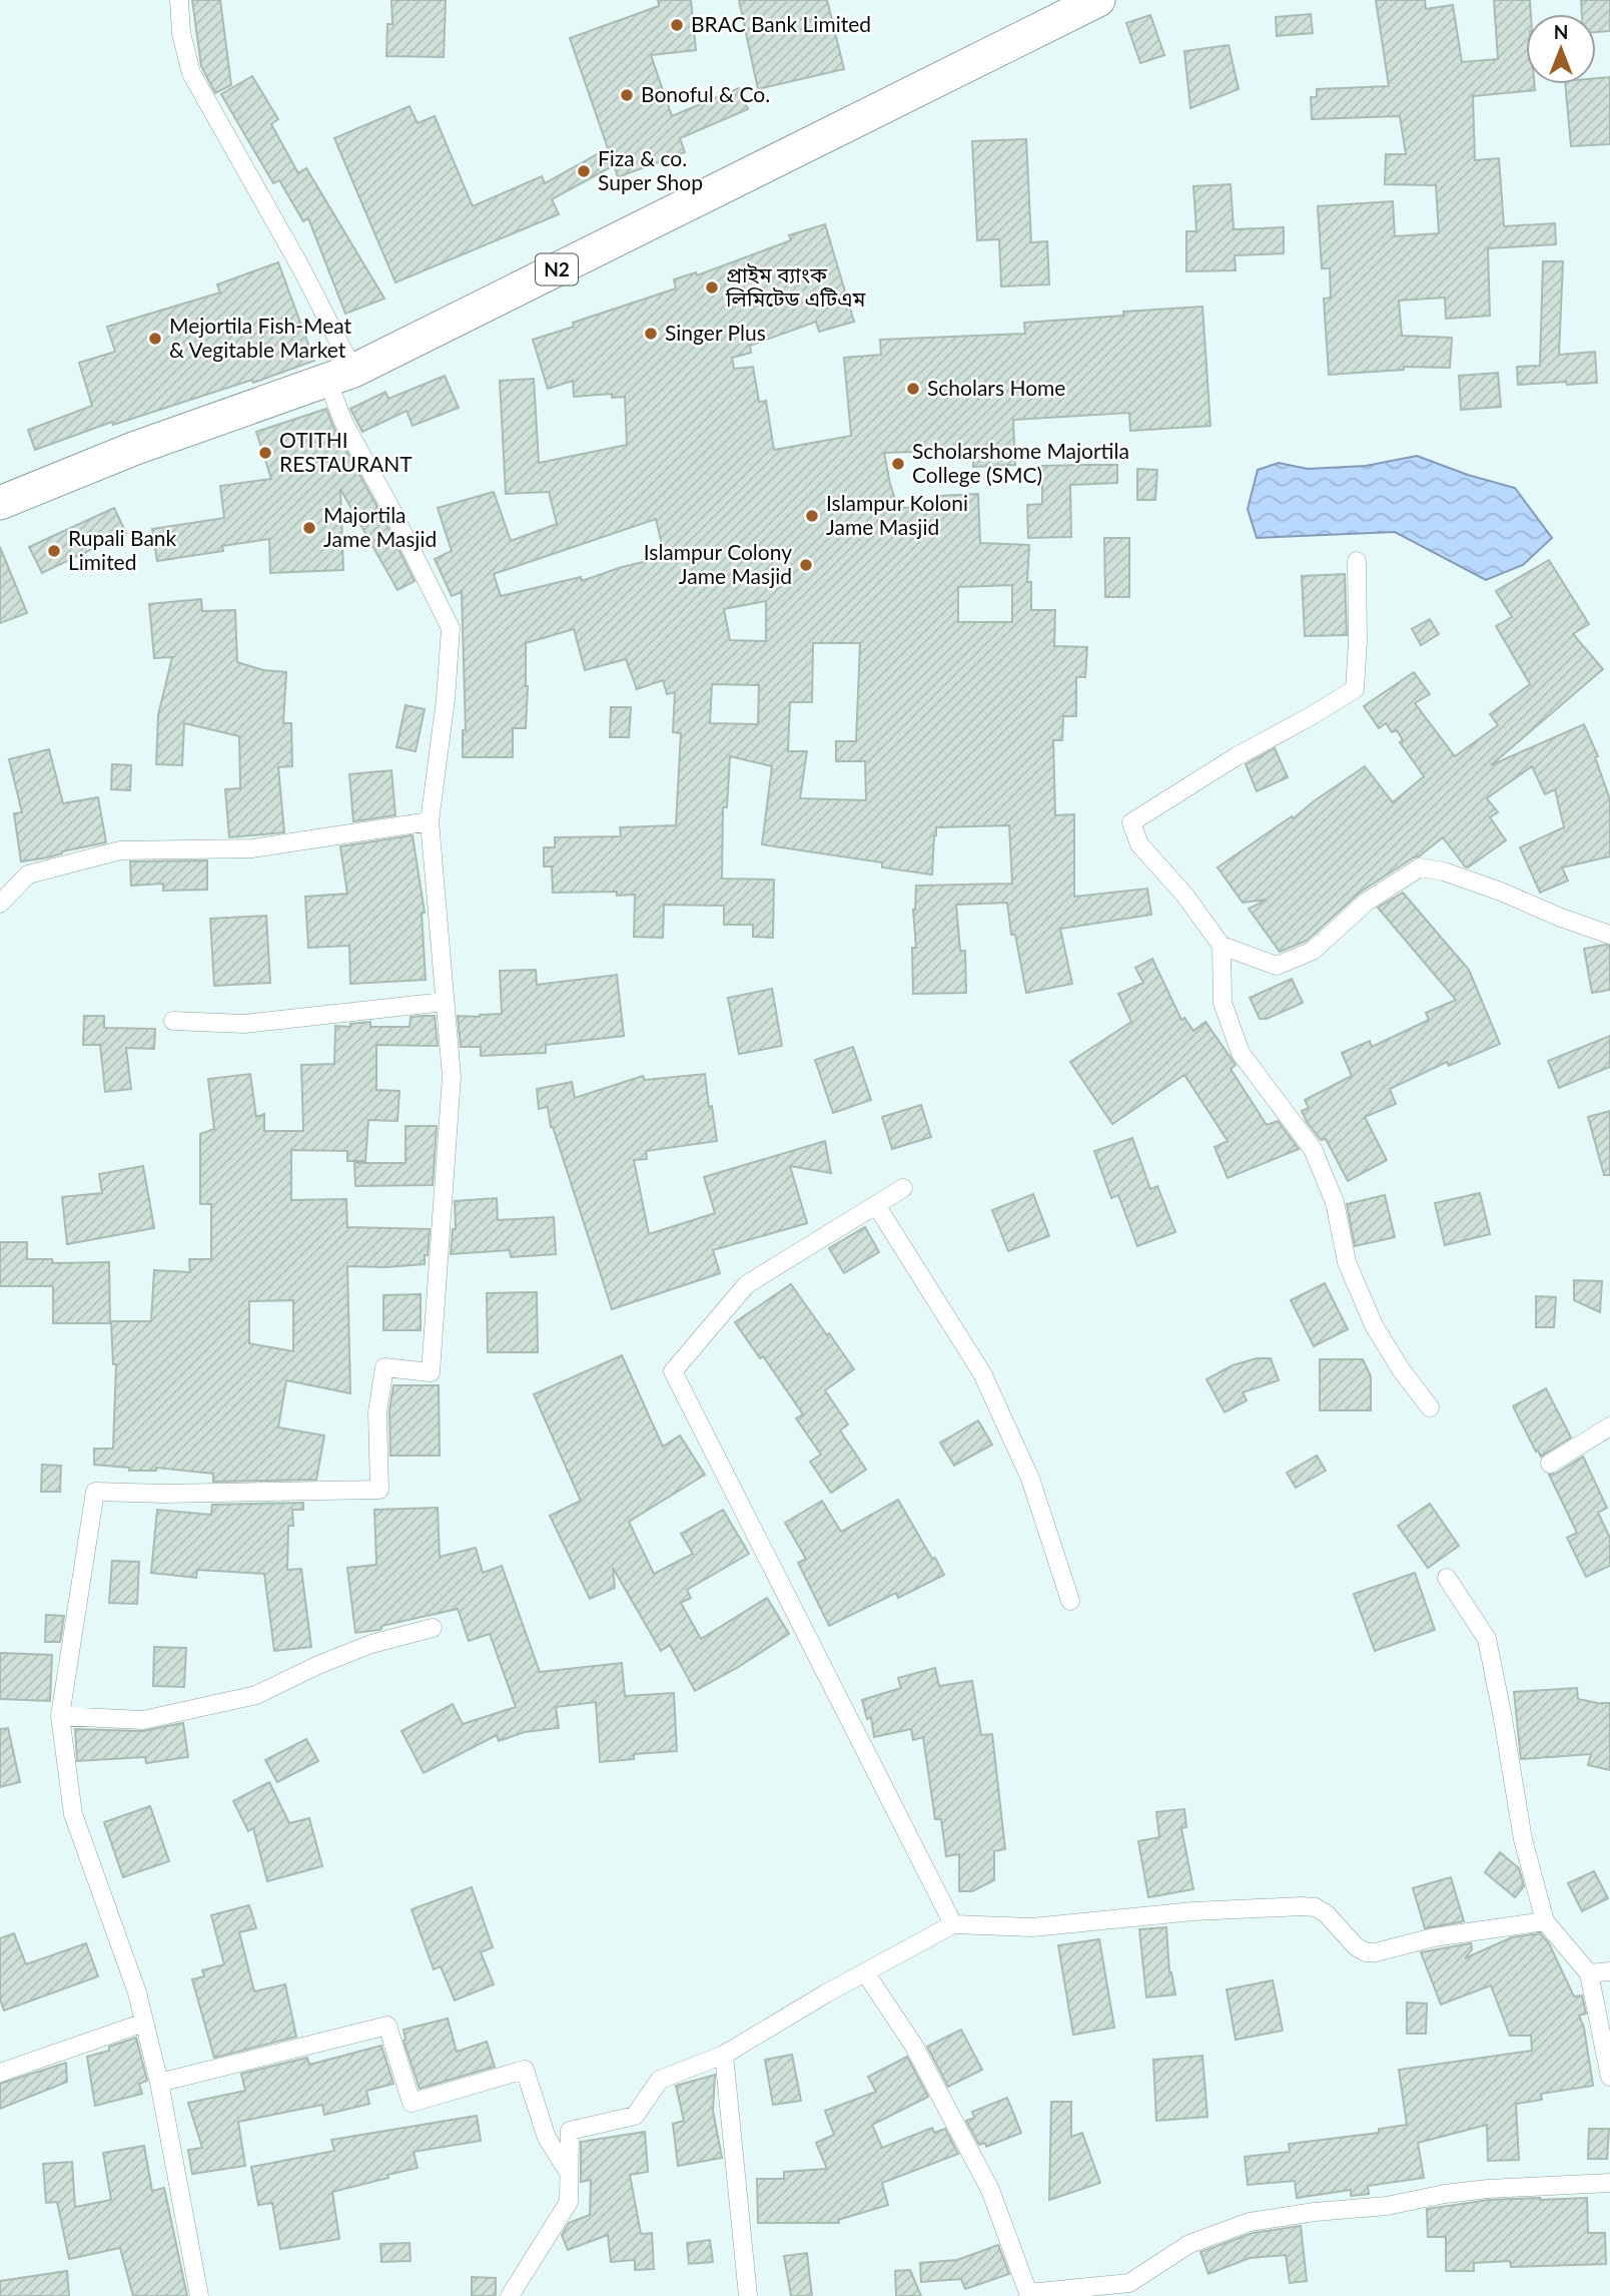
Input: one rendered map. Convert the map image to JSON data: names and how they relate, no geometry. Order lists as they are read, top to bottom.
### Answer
{
  "streets": {
    "highway": ["N2"]
  },
  "places": [
    "BRAC Bank Limited",
    "Bonoful & Co.",
    "Fiza & co. Super Shop",
    "প্রাইম ব্যাংক লিমিটেড এটিএম",
    "Singer Plus",
    "Mejortila Fish-Meat & Vegitable Market",
    "Scholars Home",
    "OTITHI RESTAURANT",
    "Scholarshome Majortila College (SMC)",
    "Islampur Koloni Jame Masjid",
    "Majortila Jame Masjid",
    "Rupali Bank Limited",
    "Islampur Colony Jame Masjid"
  ],
  "north": "top"
}
